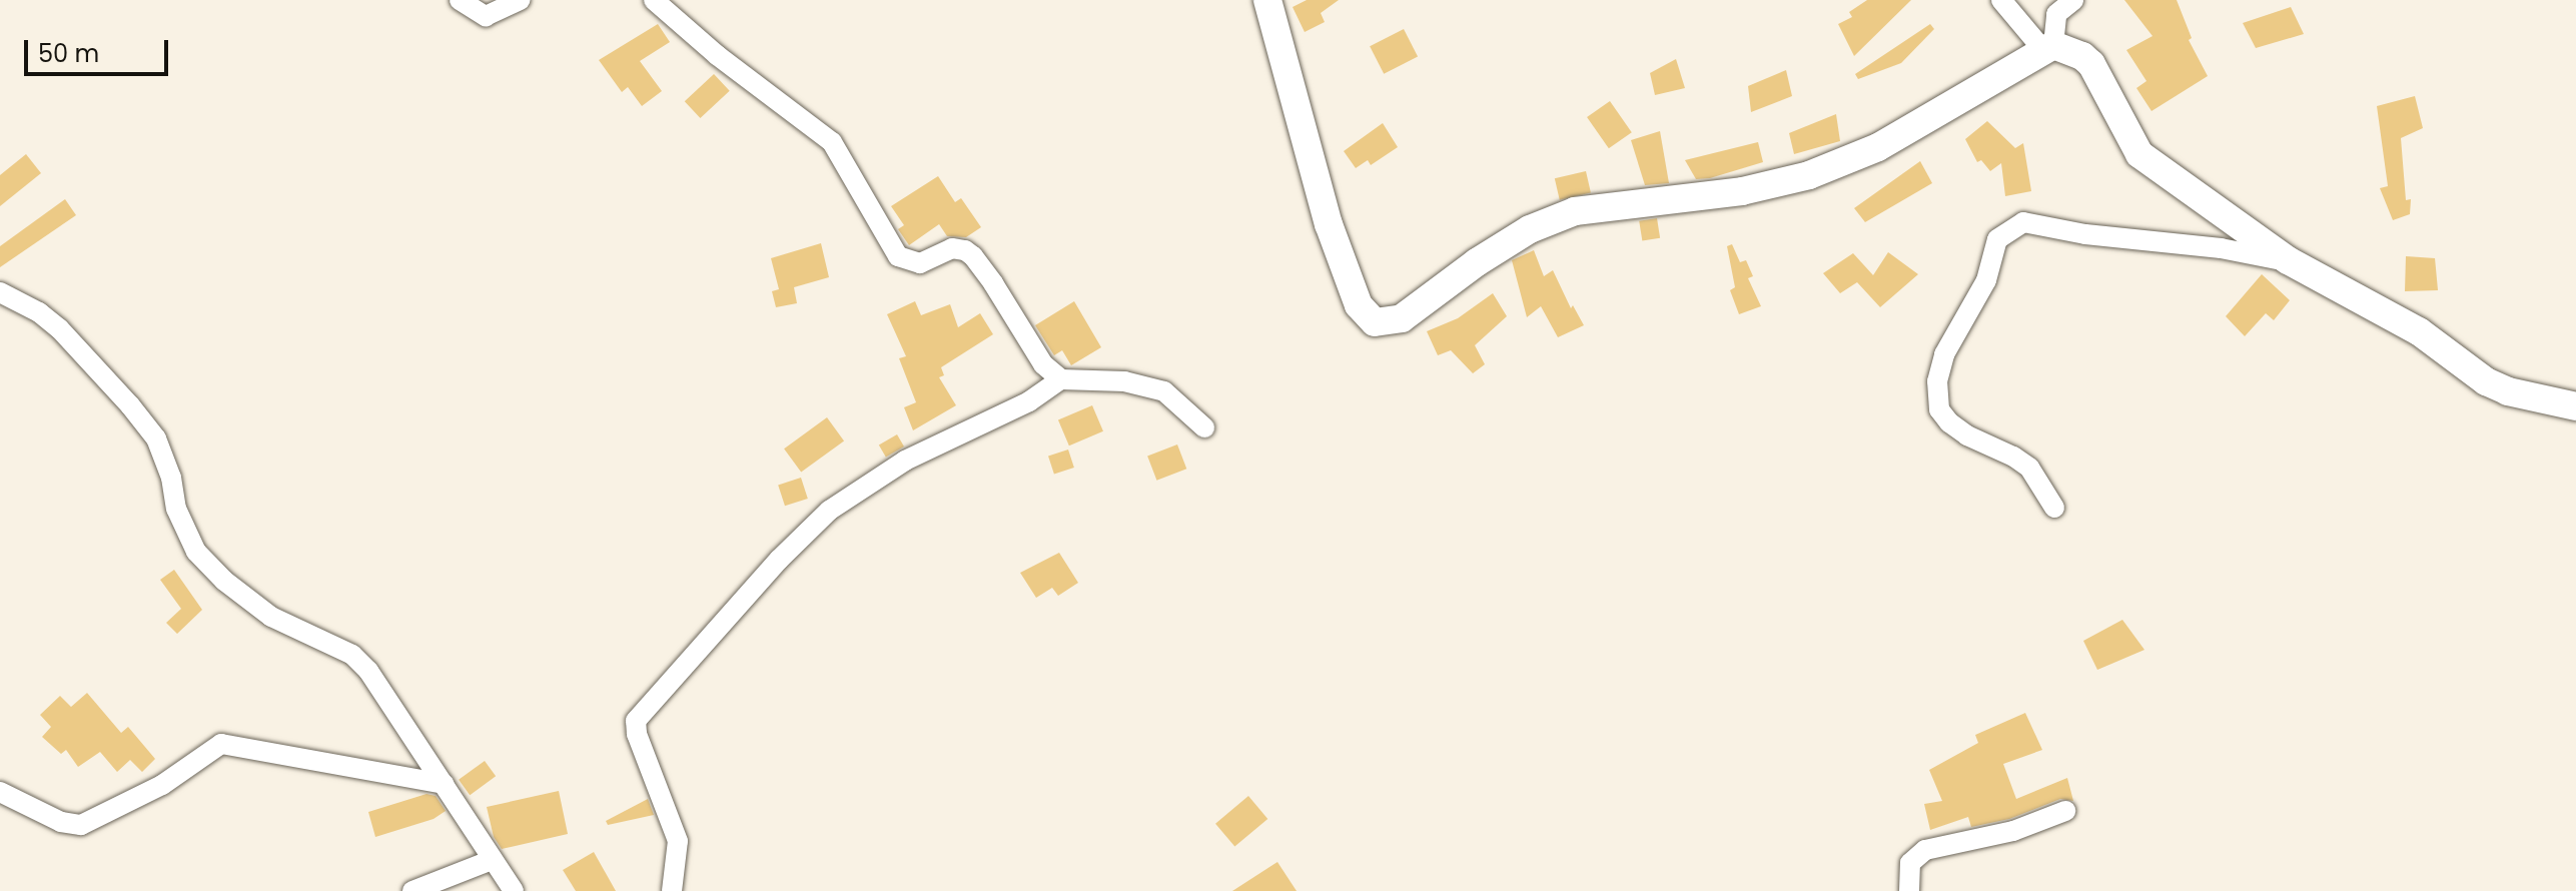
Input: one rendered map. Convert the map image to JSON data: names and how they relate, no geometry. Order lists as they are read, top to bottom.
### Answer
{
  "scale_bar": "50 m"
}
